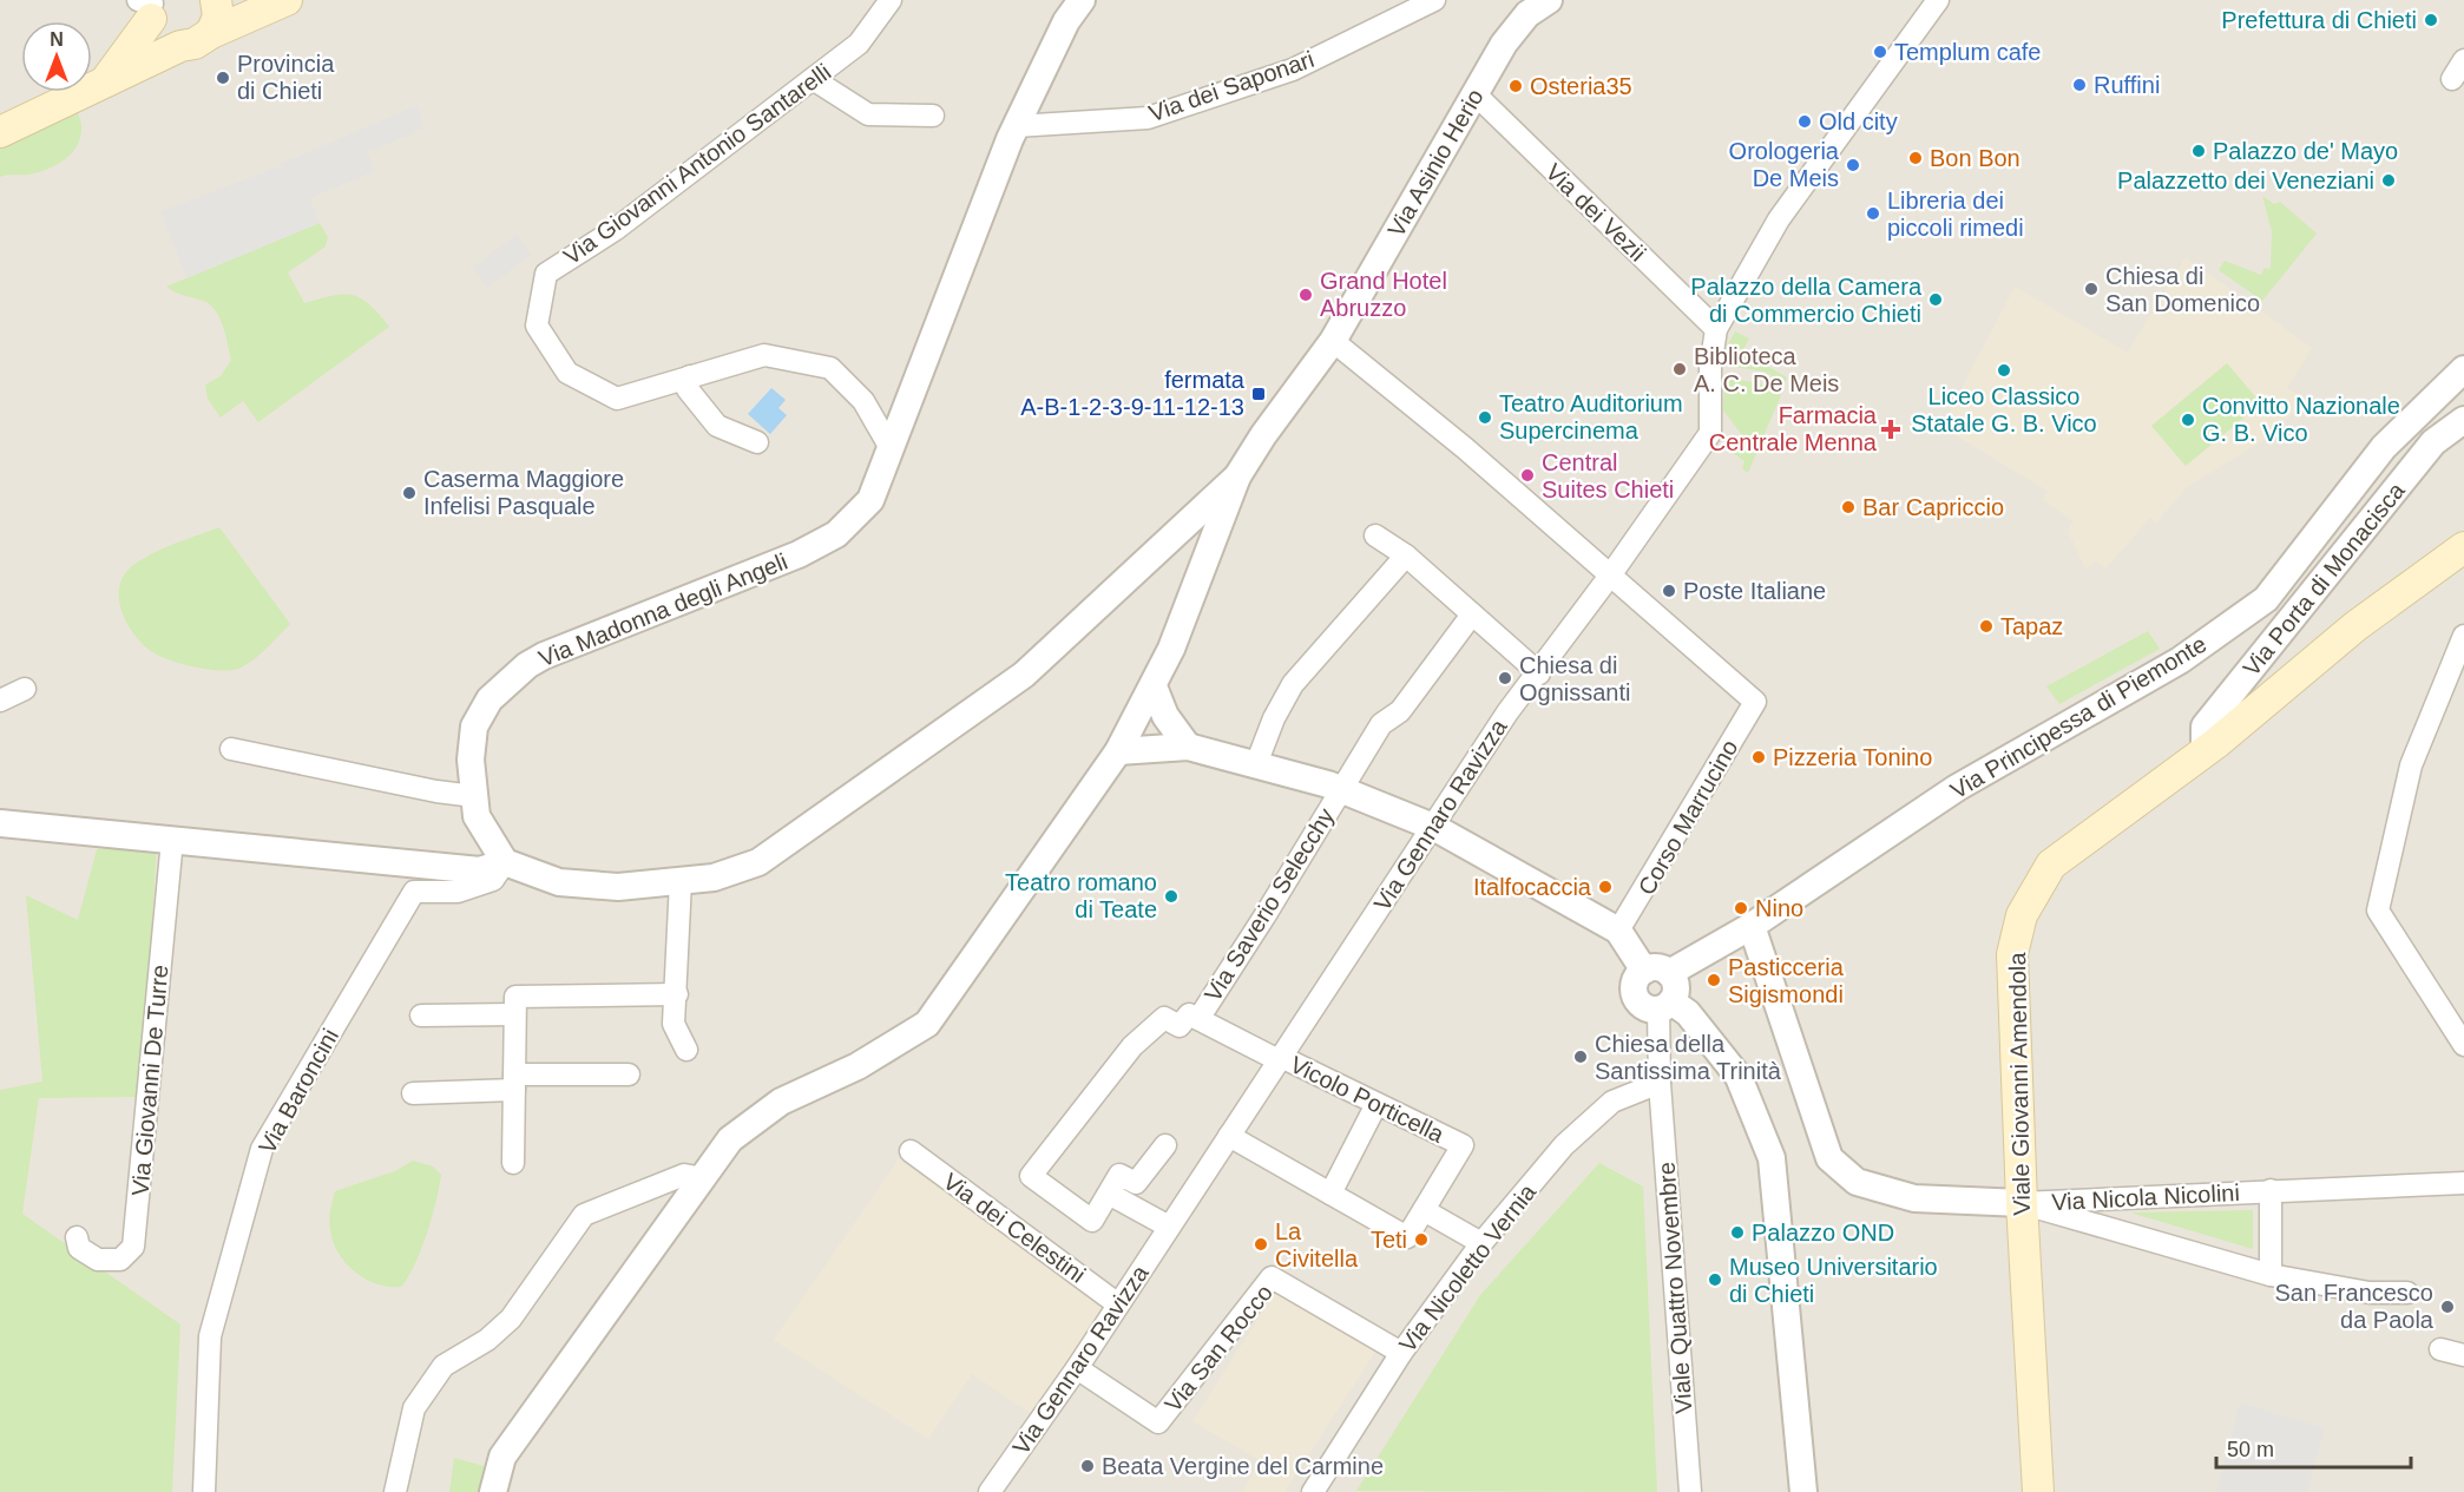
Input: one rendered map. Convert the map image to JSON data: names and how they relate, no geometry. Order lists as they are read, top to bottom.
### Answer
{
  "streets": {
    "main road": ["Viale Giovanni Amendola"],
    "street": [
      "Via dei Saponari",
      "Via Asinio Herio",
      "Via Giovanni Antonio Santarelli",
      "Via dei Vezii",
      "Via Porta di Monacisca",
      "Via Madonna degli Angeli",
      "Via Principessa di Piemonte",
      "Via Gennaro Ravizza",
      "Corso Marrucino",
      "Via Saverio Selecchy",
      "Via Giovanni De Turre",
      "Via Baroncini",
      "Vicolo Porticella",
      "Via Nicola Nicolini",
      "Via dei Celestini",
      "Via Nicoletto Vernia",
      "Viale Quattro Novembre",
      "Via San Rocco"
    ]
  },
  "crossings": [
    ["Via dei Saponari", "Via Madonna degli Angeli"],
    ["Via Asinio Herio", "Via dei Vezii"],
    ["Via Giovanni Antonio Santarelli", "Via Madonna degli Angeli"],
    ["Via dei Vezii", "Via Gennaro Ravizza"],
    ["Via Porta di Monacisca", "Viale Giovanni Amendola"],
    ["Via Madonna degli Angeli", "Via Baroncini"],
    ["Via Principessa di Piemonte", "Via Nicola Nicolini"],
    ["Via Principessa di Piemonte", "Viale Quattro Novembre"],
    ["Via Gennaro Ravizza", "Corso Marrucino"],
    ["Via Gennaro Ravizza", "Vicolo Porticella"],
    ["Via Gennaro Ravizza", "Via dei Celestini"],
    ["Via Gennaro Ravizza", "Via San Rocco"],
    ["Viale Giovanni Amendola", "Via Nicola Nicolini"],
    ["Via Nicoletto Vernia", "Viale Quattro Novembre"],
    ["Via Nicoletto Vernia", "Via San Rocco"]
  ],
  "places": {
    "other": [
      "Prefettura di Chieti",
      "Templum cafe",
      "Provincia di Chieti",
      "Ruffini",
      "Osteria35",
      "Old city",
      "Palazzo de' Mayo",
      "Bon Bon",
      "Orologeria De Meis",
      "Palazzetto dei Veneziani",
      "Libreria dei piccoli rimedi",
      "Chiesa di San Domenico",
      "Grand Hotel Abruzzo",
      "Palazzo della Camera di Commercio Chieti",
      "Biblioteca A. C. De Meis",
      "Liceo Classico Statale G. B. Vico",
      "Teatro Auditorium Supercinema",
      "Convitto Nazionale G. B. Vico",
      "Central Suites Chieti",
      "Caserma Maggiore Infelisi Pasquale",
      "Bar Capriccio",
      "Poste Italiane",
      "Tapaz",
      "Chiesa di Ognissanti",
      "Pizzeria Tonino",
      "Italfocaccia",
      "Teatro romano di Teate",
      "Nino",
      "Pasticceria Sigismondi",
      "Chiesa della Santissima Trinità",
      "Palazzo OND",
      "Teti",
      "La Civitella",
      "Museo Universitario di Chieti",
      "San Francesco da Paola",
      "Beata Vergine del Carmine"
    ],
    "transit": ["fermata A-B-1-2-3-9-11-12-13"],
    "health": ["Farmacia Centrale Menna"]
  },
  "scale_bar": "50 m",
  "north": "top"
}
